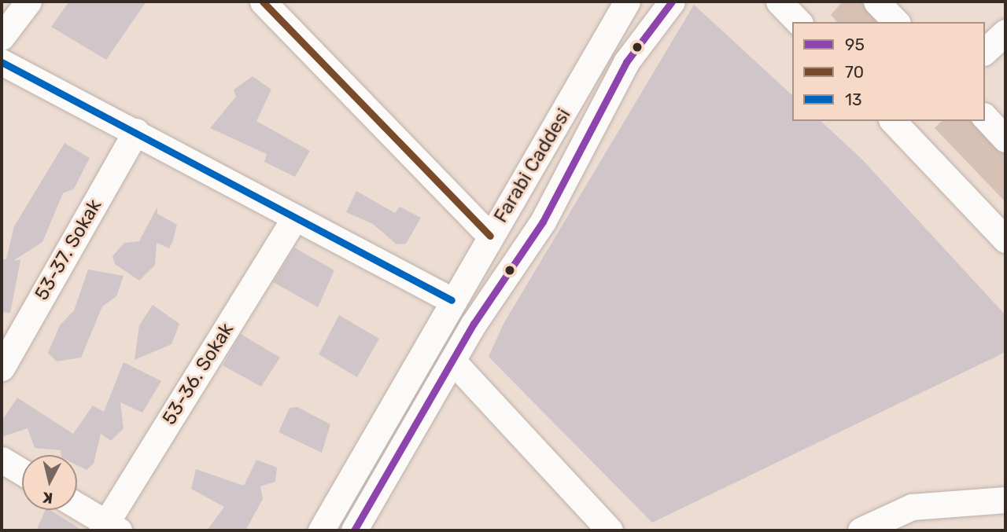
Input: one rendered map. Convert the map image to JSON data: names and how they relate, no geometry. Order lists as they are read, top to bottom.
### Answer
{
  "streets": {
    "street": ["Farabi Caddesi", "53-37. Sokak", "53-36. Sokak"]
  },
  "lines": ["transit line 95", "transit line 70", "transit line 13"],
  "legend": ["95", "70", "13"],
  "north": "bottom"
}
